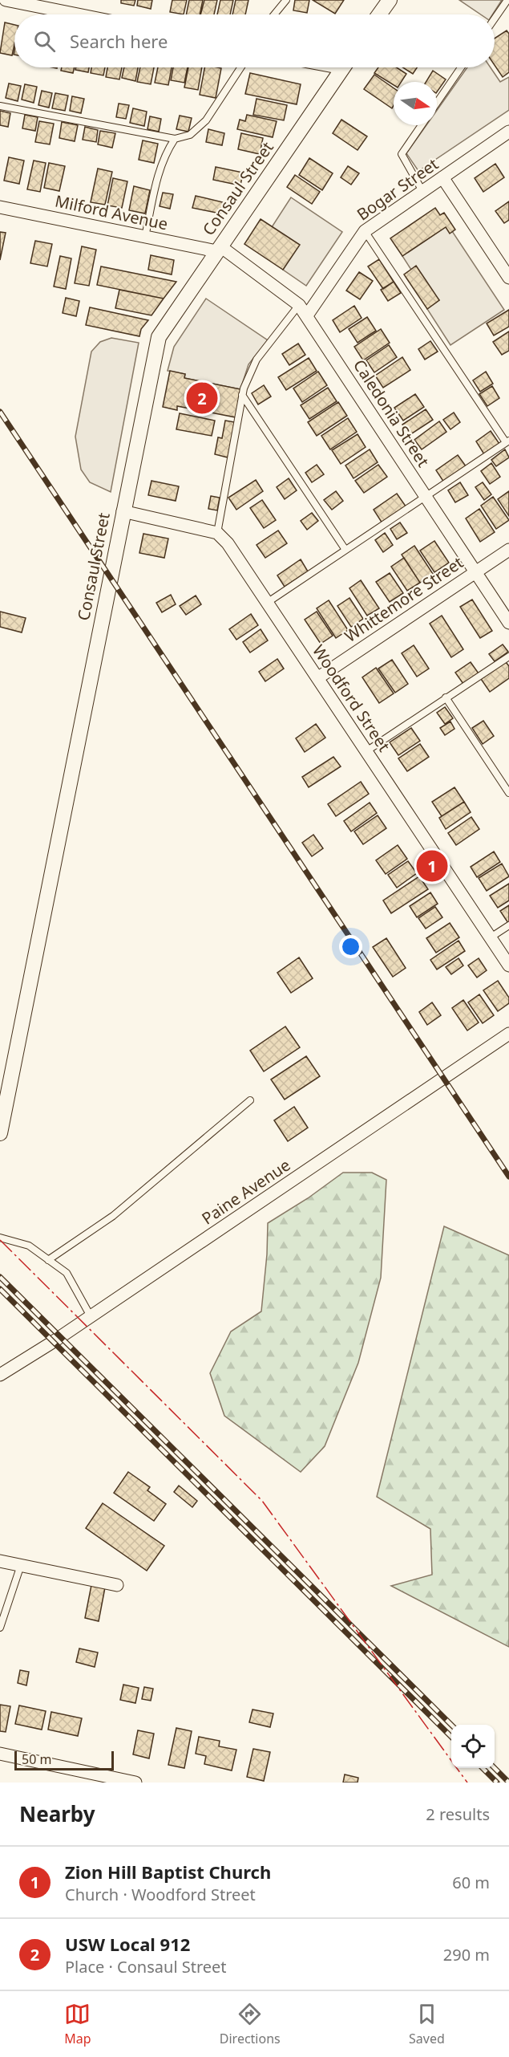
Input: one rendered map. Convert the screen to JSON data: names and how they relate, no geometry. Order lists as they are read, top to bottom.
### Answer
{
  "streets": {
    "street": [
      "Consaul Street",
      "Bogar Street",
      "Milford Avenue",
      "Caledonia Street",
      "Whittemore Street",
      "Woodford Street",
      "Paine Avenue"
    ]
  },
  "crossings": [
    ["Consaul Street", "Milford Avenue"],
    ["Consaul Street", "Caledonia Street"],
    ["Bogar Street", "Caledonia Street"],
    ["Milford Avenue", "Caledonia Street"],
    ["Caledonia Street", "Whittemore Street"],
    ["Whittemore Street", "Woodford Street"]
  ],
  "scale_bar": "50 m",
  "north": "right",
  "page": {
    "search": "Search here",
    "pins": ["2", "1"],
    "scale": "50 m",
    "heading": ["Nearby", "2 results"],
    "list": [
      {
        "mark": "1",
        "name": "Zion Hill Baptist Church",
        "note": "Church · Woodford Street",
        "value": "60 m"
      },
      {
        "mark": "2",
        "name": "USW Local 912",
        "note": "Place · Consaul Street",
        "value": "290 m"
      }
    ],
    "nav": ["Map", "Directions", "Saved"]
  }
}
